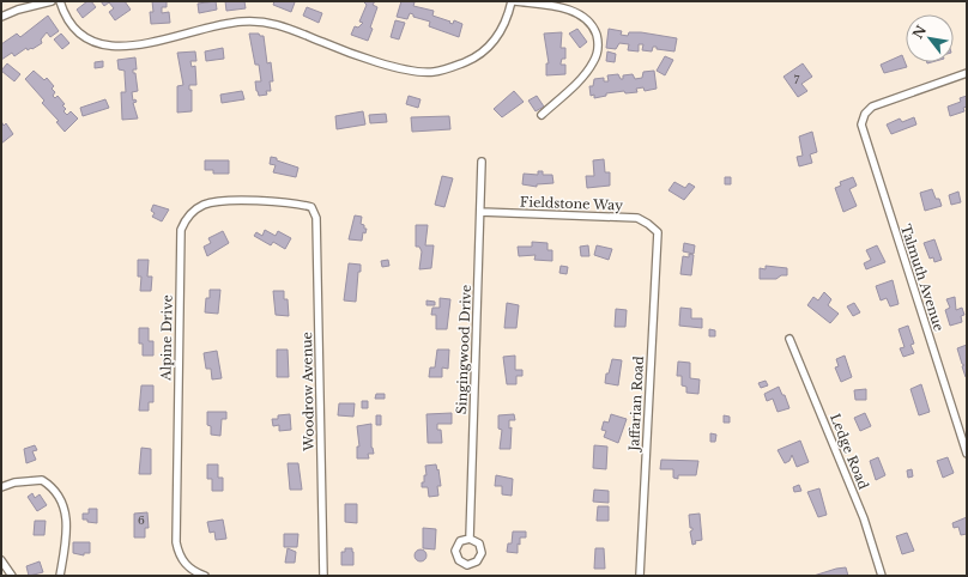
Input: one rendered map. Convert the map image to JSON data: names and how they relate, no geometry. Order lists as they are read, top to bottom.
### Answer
{
  "streets": {
    "street": [
      "Fieldstone Way",
      "Talmuth Avenue",
      "Alpine Drive",
      "Singingwood Drive",
      "Woodrow Avenue",
      "Jaffarian Road",
      "Ledge Road"
    ]
  },
  "crossings": [
    ["Fieldstone Way", "Singingwood Drive"],
    ["Fieldstone Way", "Jaffarian Road"],
    ["Alpine Drive", "Woodrow Avenue"]
  ],
  "house_numbers": ["7", "6"],
  "north": "top left"
}
